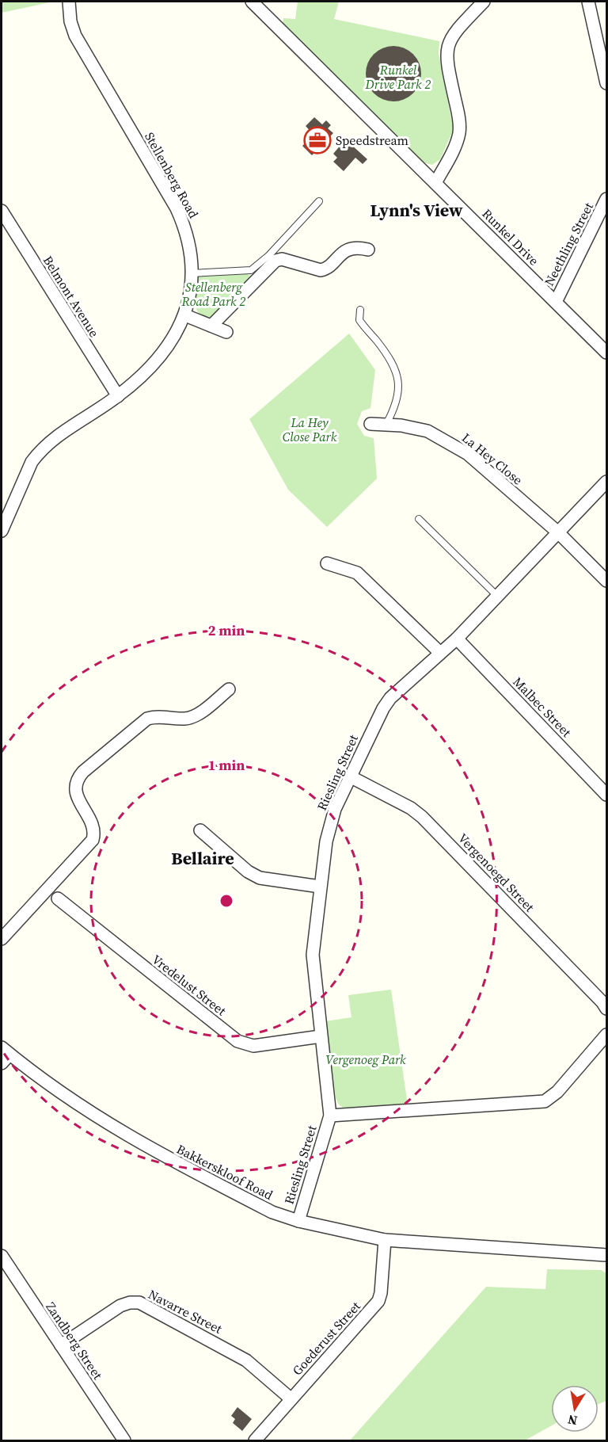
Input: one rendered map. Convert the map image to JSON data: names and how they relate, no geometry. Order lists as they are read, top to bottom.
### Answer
{
  "streets": {
    "street": [
      "Stellenberg Road",
      "Runkel Drive",
      "Neethling Street",
      "Belmont Avenue",
      "La Hey Close",
      "Malbec Street",
      "Riesling Street",
      "Vergenoegd Street",
      "Vredelust Street",
      "Bakkerskloof Road",
      "Navarre Street",
      "Goederust Street",
      "Zandberg Street"
    ]
  },
  "crossings": [
    ["Stellenberg Road", "Belmont Avenue"],
    ["Runkel Drive", "Neethling Street"],
    ["La Hey Close", "Riesling Street"],
    ["Malbec Street", "Riesling Street"],
    ["Riesling Street", "Vergenoegd Street"],
    ["Riesling Street", "Vredelust Street"],
    ["Riesling Street", "Bakkerskloof Road"],
    ["Bakkerskloof Road", "Goederust Street"],
    ["Navarre Street", "Goederust Street"],
    ["Navarre Street", "Zandberg Street"]
  ],
  "districts": ["Lynn's View", "Bellaire"],
  "parks": [
    "Runkel Drive Park 2",
    "Stellenberg Road Park 2",
    "La Hey Close Park",
    "Vergenoeg Park"
  ],
  "places": {
    "office": ["Speedstream"]
  },
  "north": "bottom",
  "rings": ["2 min", "1 min"]
}
